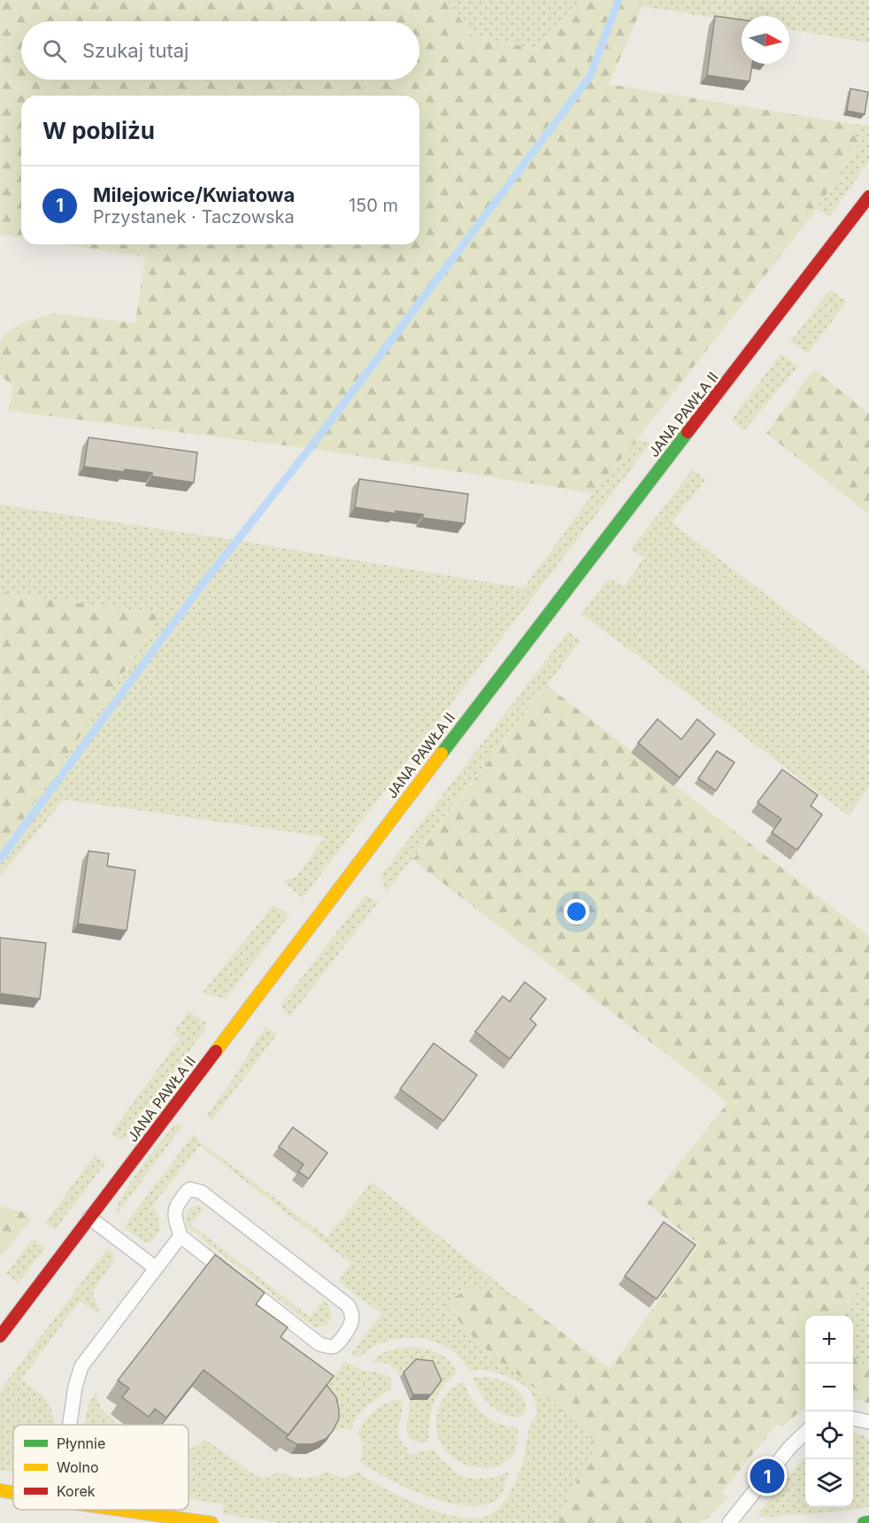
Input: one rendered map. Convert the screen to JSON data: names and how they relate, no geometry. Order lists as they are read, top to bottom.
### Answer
{
  "streets": {
    "main road": ["JANA PAWŁA II"]
  },
  "legend": ["Płynnie", "Wolno", "Korek"],
  "north": "right",
  "page": {
    "search": "Szukaj tutaj",
    "heading": "W pobliżu",
    "list": [
      {
        "mark": "1",
        "name": "Milejowice/Kwiatowa",
        "note": "Przystanek · Taczowska",
        "value": "150 m"
      }
    ],
    "map_buttons": ["+", "−"],
    "pins": "1"
  }
}
